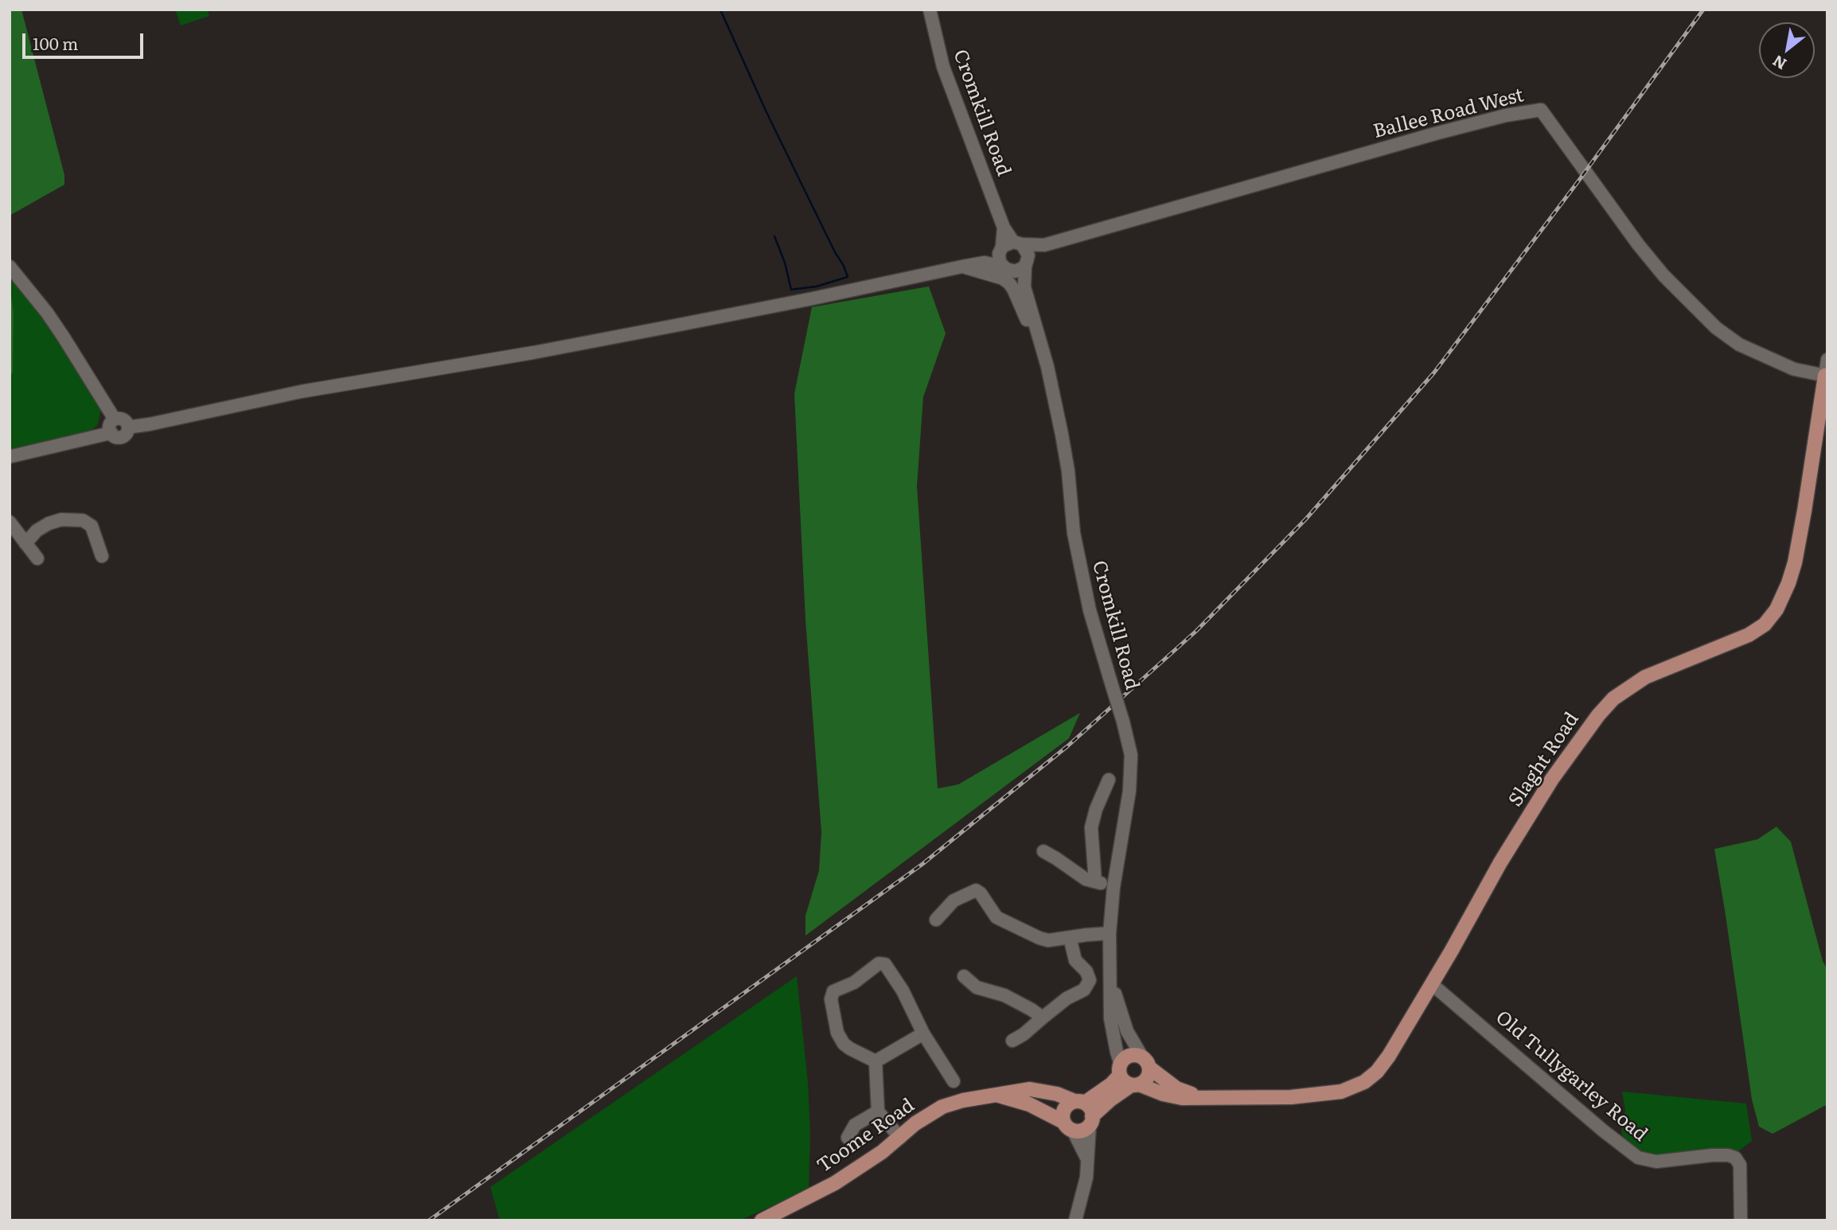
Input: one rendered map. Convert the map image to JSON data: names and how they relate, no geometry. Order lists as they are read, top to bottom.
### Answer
{
  "streets": {
    "main road": ["Slaght Road", "Toome Road"],
    "street": ["Cromkill Road", "Ballee Road West", "Old Tullygarley Road"]
  },
  "crossings": [
    ["Cromkill Road", "Ballee Road West"],
    ["Cromkill Road", "Slaght Road"],
    ["Ballee Road West", "Slaght Road"],
    ["Slaght Road", "Old Tullygarley Road"]
  ],
  "scale_bar": "100 m",
  "north": "bottom left"
}
